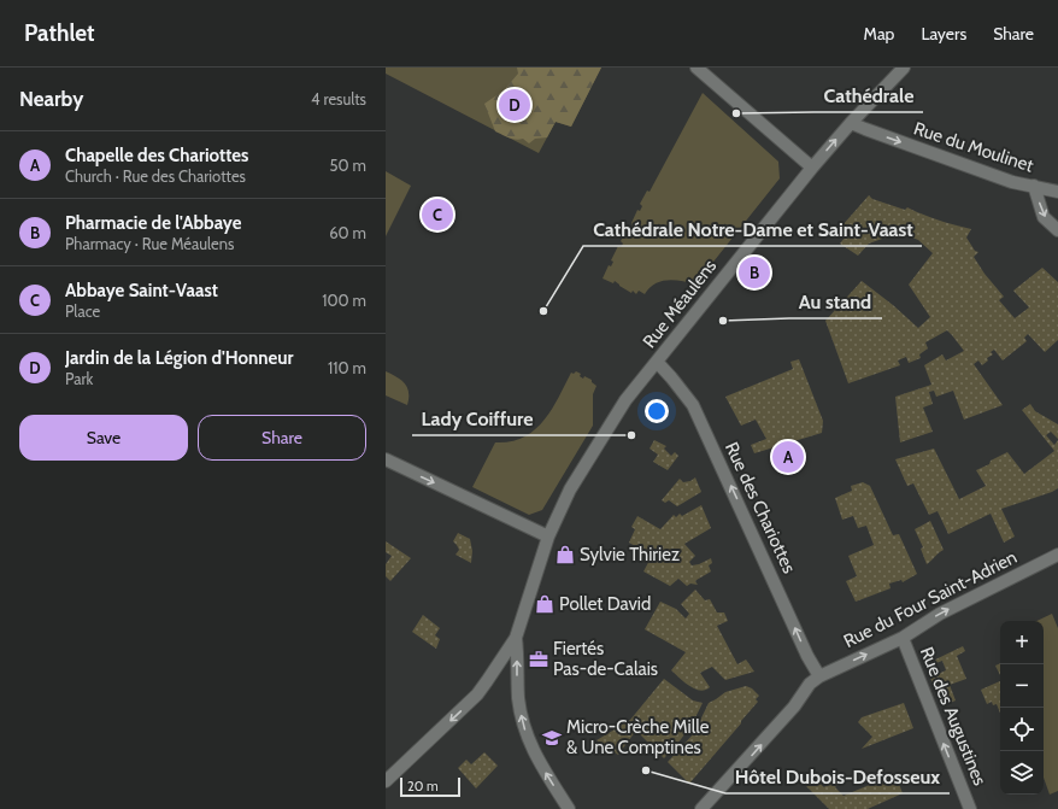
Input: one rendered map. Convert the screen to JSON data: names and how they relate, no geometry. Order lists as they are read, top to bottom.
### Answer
{
  "streets": {
    "street": [
      "Rue du Moulinet",
      "Rue Méaulens",
      "Rue des Chariottes",
      "Rue du Four Saint-Adrien",
      "Rue des Augustines"
    ]
  },
  "crossings": [
    ["Rue du Moulinet", "Rue Méaulens"],
    ["Rue Méaulens", "Rue des Chariottes"],
    ["Rue des Chariottes", "Rue du Four Saint-Adrien"],
    ["Rue du Four Saint-Adrien", "Rue des Augustines"]
  ],
  "one_way": [
    "Rue du Moulinet",
    "Rue des Chariottes",
    "Rue du Four Saint-Adrien",
    "Rue des Augustines"
  ],
  "places": {
    "other": [
      "Cathédrale",
      "Cathédrale Notre-Dame et Saint-Vaast",
      "Au stand",
      "Lady Coiffure",
      "Hôtel Dubois-Defosseux"
    ],
    "shop": ["Sylvie Thiriez", "Pollet David"],
    "office": ["Fiertés Pas-de-Calais"],
    "school or university": ["Micro-Crèche Mille & Une Comptines"]
  },
  "scale_bar": "20 m",
  "page": {
    "header": "Pathlet",
    "nav": ["Map", "Layers", "Share"],
    "heading": ["Nearby", "4 results"],
    "pins": [
      "D",
      "C",
      "B",
      "A"
    ],
    "list": [
      {
        "mark": "A",
        "name": "Chapelle des Chariottes",
        "note": "Church · Rue des Chariottes",
        "value": "50 m"
      },
      {
        "mark": "B",
        "name": "Pharmacie de l'Abbaye",
        "note": "Pharmacy · Rue Méaulens",
        "value": "60 m"
      },
      {
        "mark": "C",
        "name": "Abbaye Saint-Vaast",
        "note": "Place",
        "value": "100 m"
      },
      {
        "mark": "D",
        "name": "Jardin de la Légion d'Honneur",
        "note": "Park",
        "value": "110 m"
      }
    ],
    "buttons": ["Save", "Share"],
    "map_buttons": ["+", "−"],
    "scale": "20 m"
  }
}
